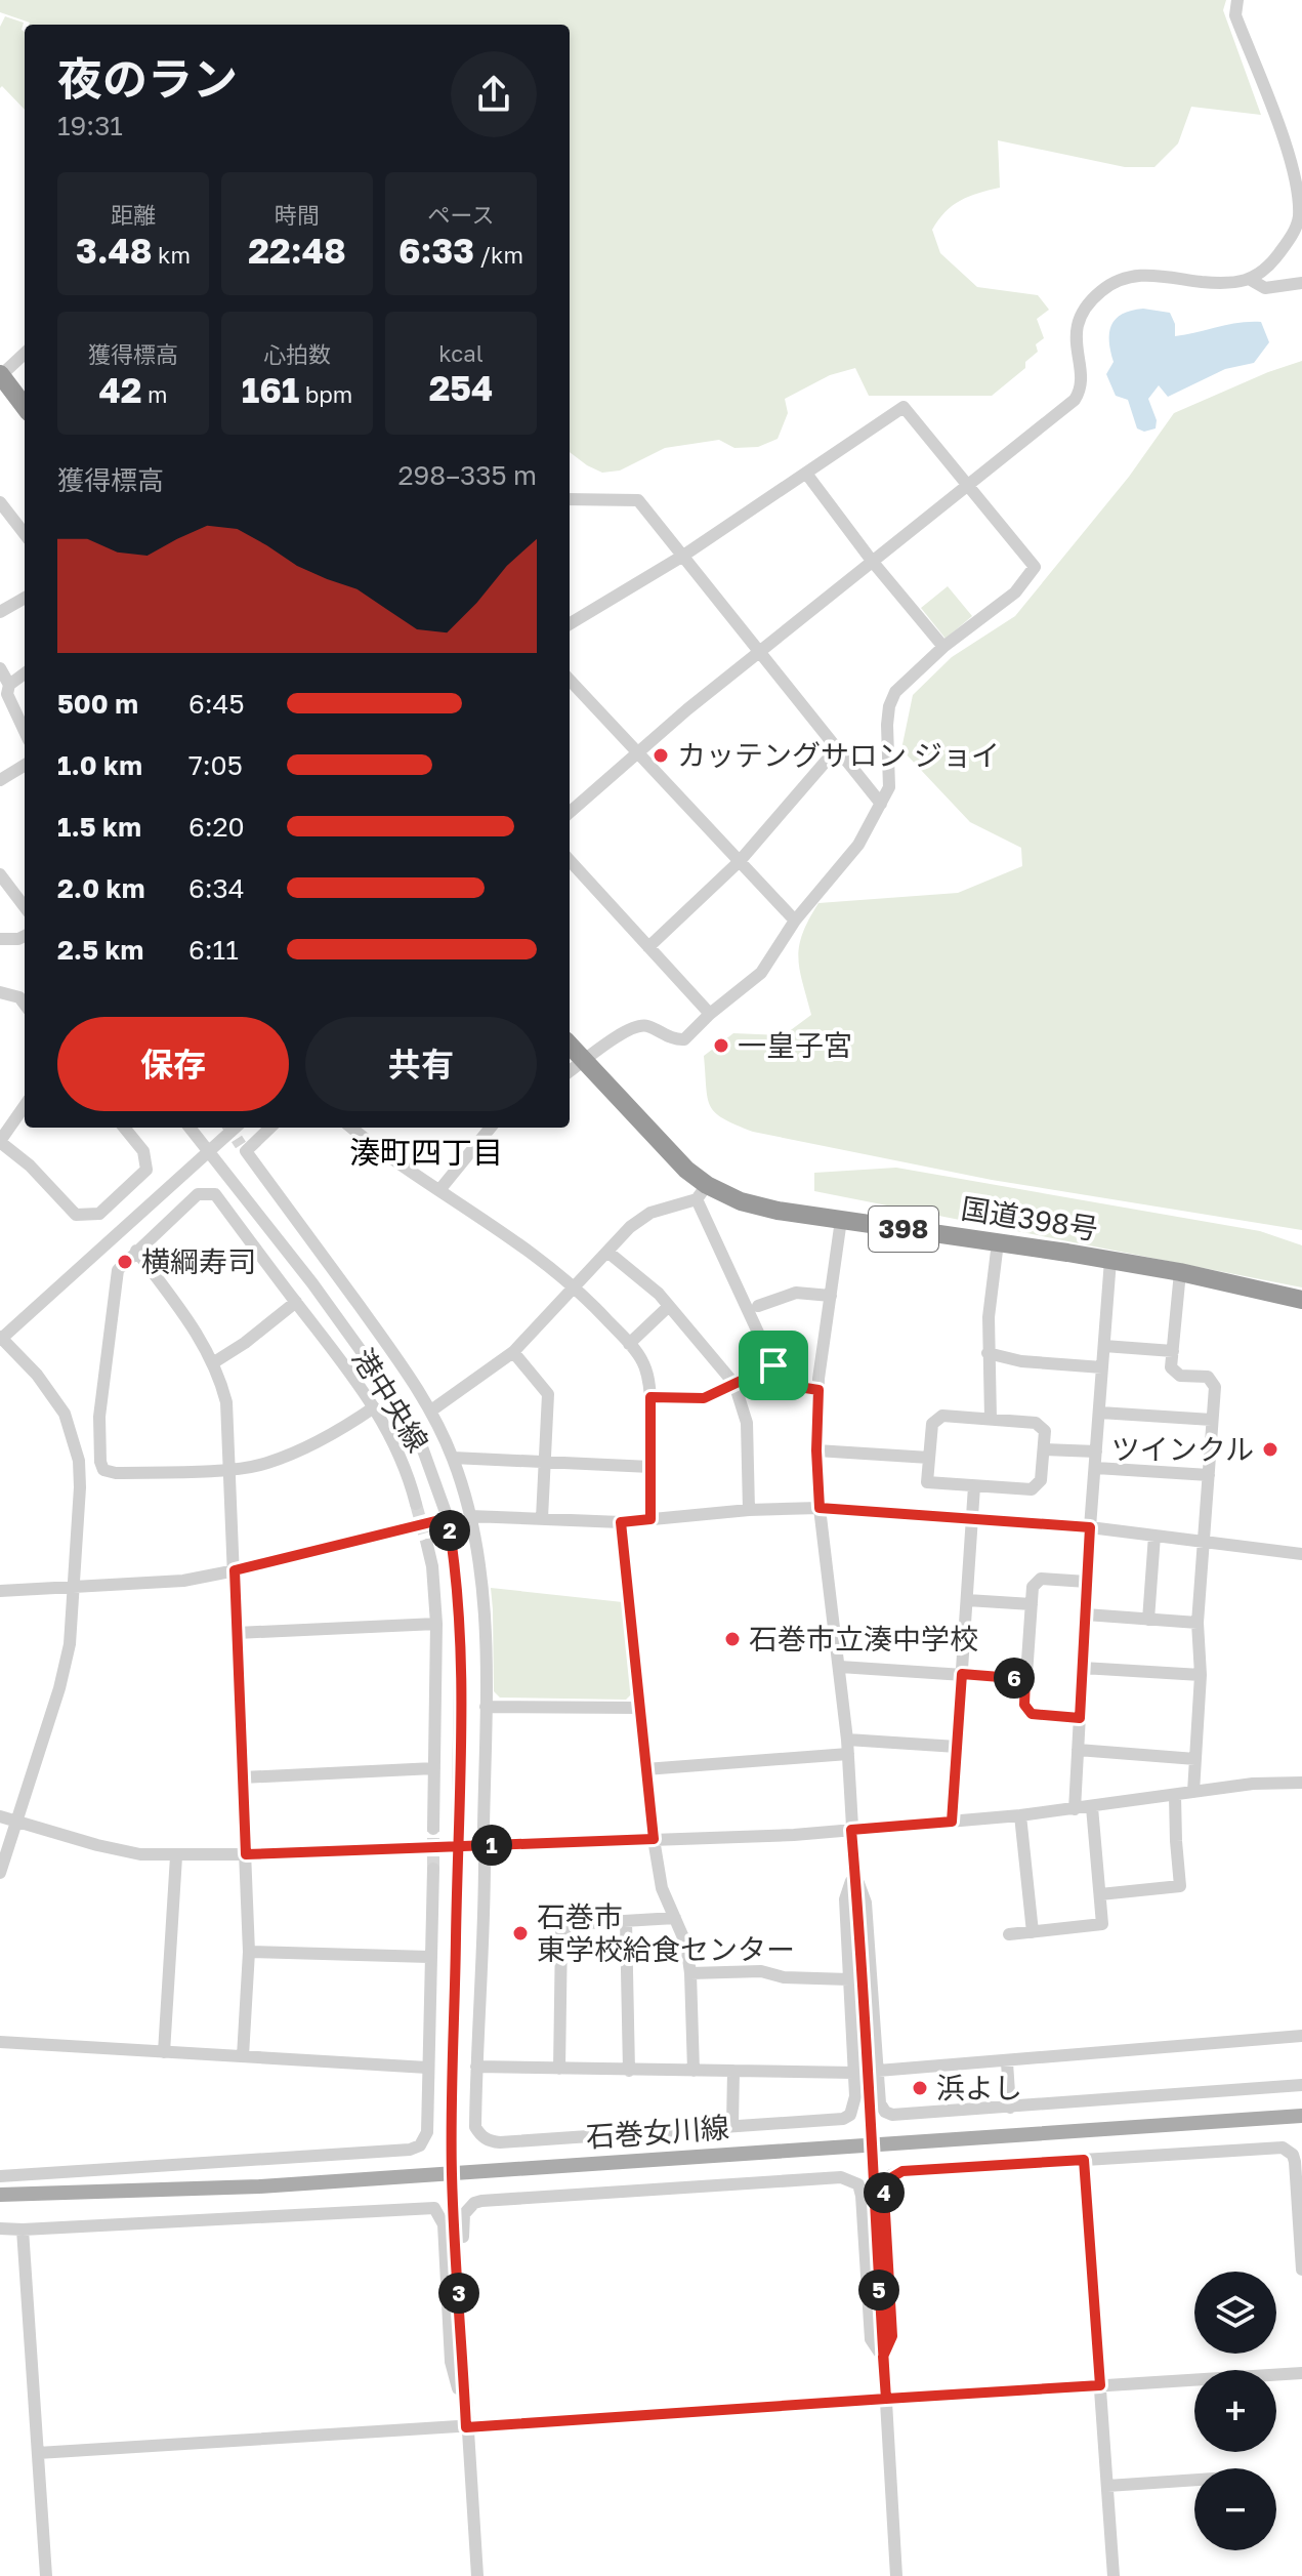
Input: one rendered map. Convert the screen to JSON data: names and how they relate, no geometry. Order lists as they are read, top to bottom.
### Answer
{
  "streets": {
    "highway": ["国道398号", "398"],
    "main road": ["石巻女川線"],
    "street": ["港中央線"]
  },
  "crossings": [
    ["港中央線", "石巻女川線"]
  ],
  "districts": ["湊町四丁目"],
  "places": [
    "カッテングサロン ジョイ",
    "一皇子宮",
    "横綱寿司",
    "ツインクル",
    "石巻市立湊中学校",
    "石巻市 東学校給食センター",
    "浜よし"
  ],
  "page": {
    "heading": ["夜のラン", "19:31"],
    "stats": [
      ["距離", "3.48 km"],
      ["時間", "22:48"],
      ["ペース", "6:33 /km"],
      ["獲得標高", "42 m"],
      ["心拍数", "161 bpm"],
      ["kcal", "254"]
    ],
    "chart": ["獲得標高", "298–335 m"],
    "list": [
      {
        "name": "500 m",
        "note": "6:45"
      },
      {
        "name": "1.0 km",
        "note": "7:05"
      },
      {
        "name": "1.5 km",
        "note": "6:20"
      },
      {
        "name": "2.0 km",
        "note": "6:34"
      },
      {
        "name": "2.5 km",
        "note": "6:11"
      }
    ],
    "buttons": ["保存", "共有"],
    "pins": [
      "2",
      "6",
      "1",
      "4",
      "5",
      "3"
    ],
    "map_buttons": ["+", "−"]
  }
}
